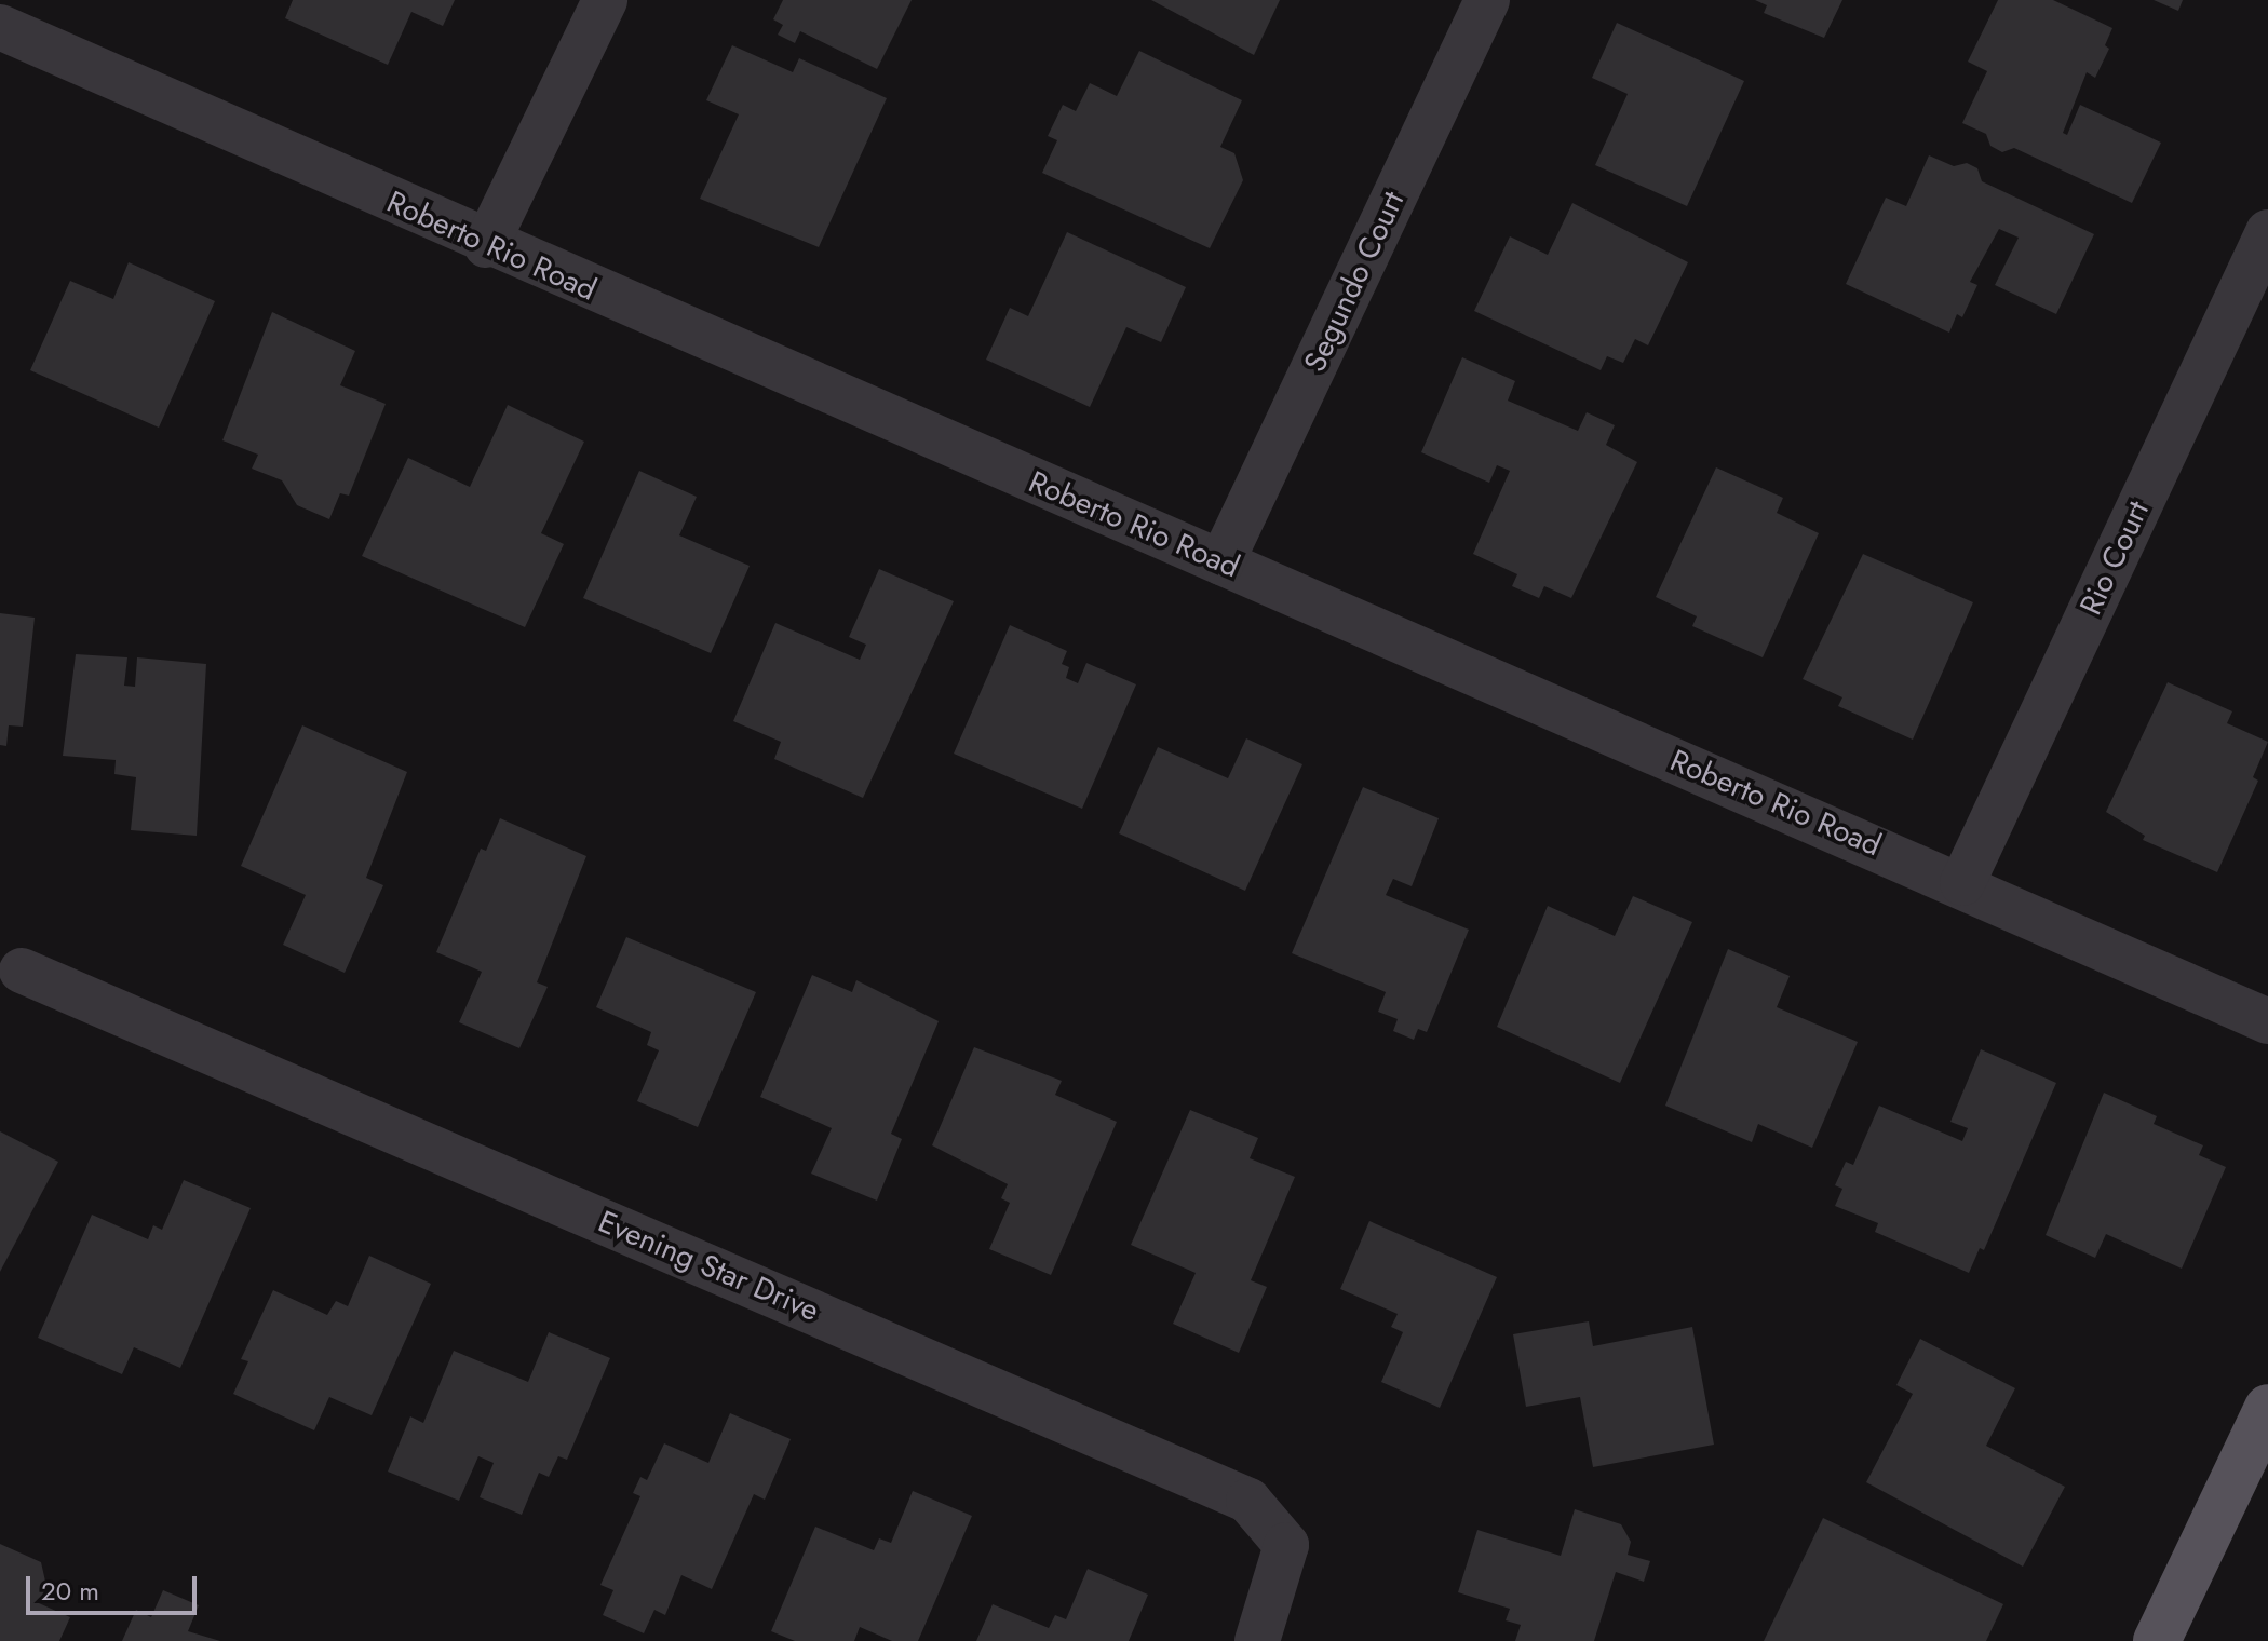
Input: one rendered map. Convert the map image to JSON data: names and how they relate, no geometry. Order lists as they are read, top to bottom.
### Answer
{
  "streets": {
    "street": [
      "Roberto Rio Road",
      "Segundo Court",
      "Rio Court",
      "Evening Star Drive"
    ]
  },
  "crossings": [
    ["Roberto Rio Road", "Segundo Court"],
    ["Roberto Rio Road", "Rio Court"]
  ],
  "scale_bar": "20 m"
}
